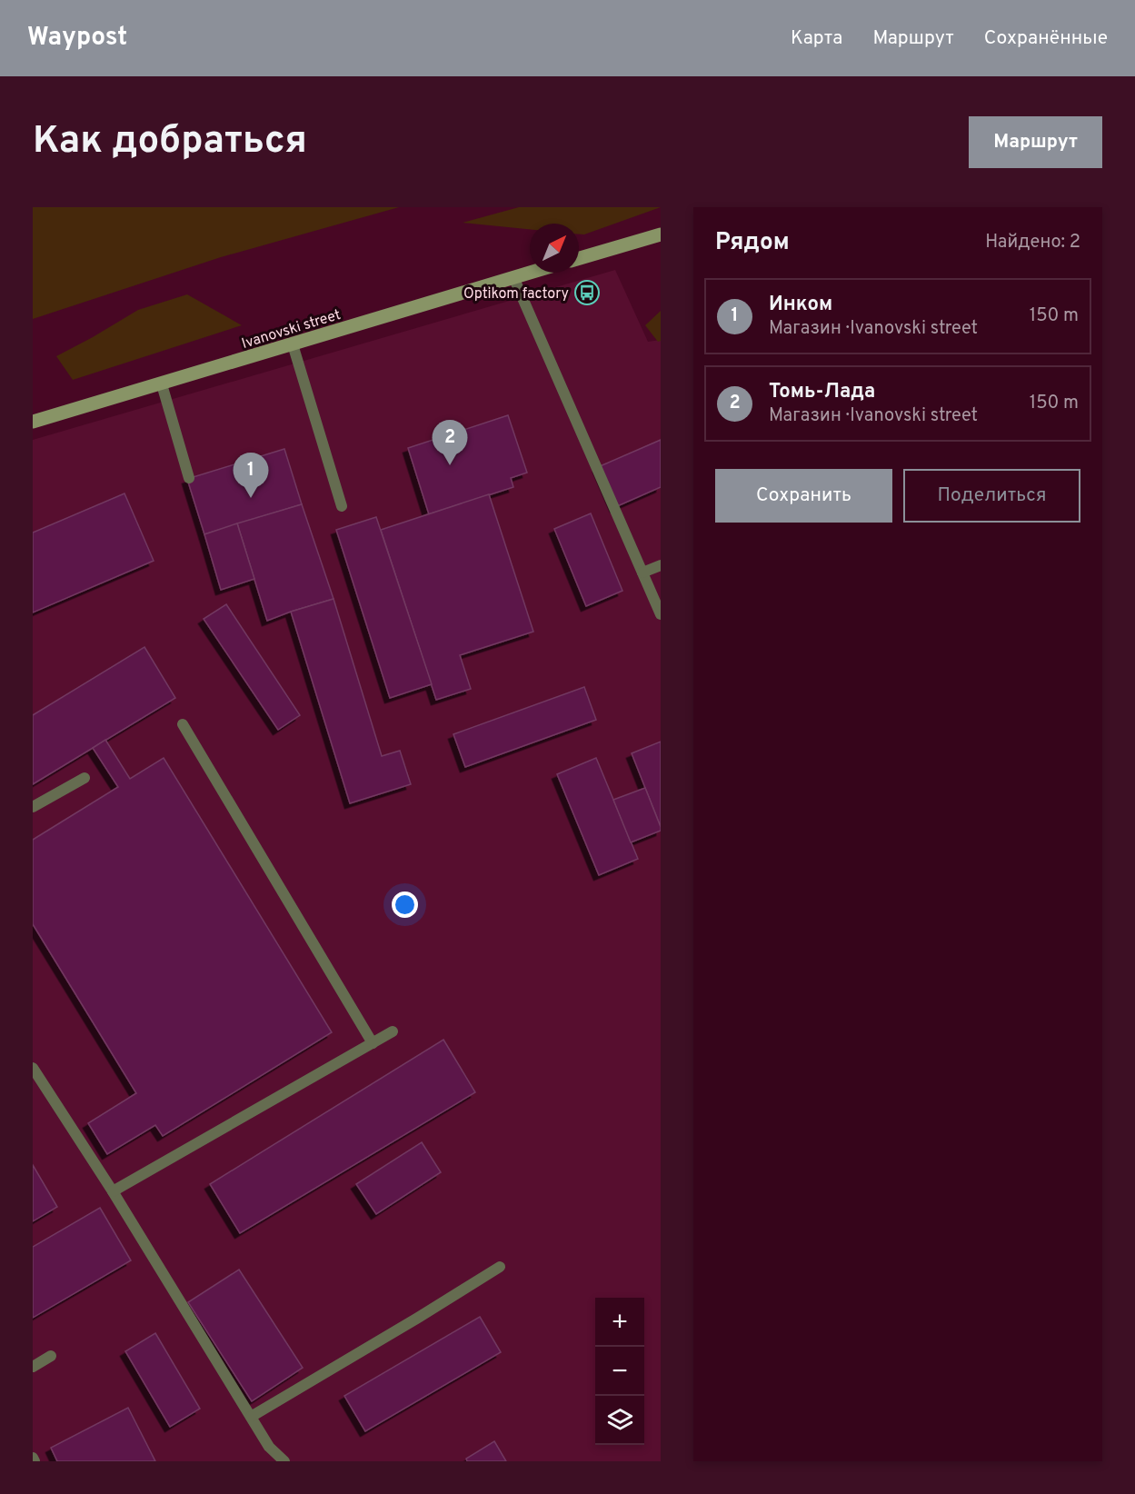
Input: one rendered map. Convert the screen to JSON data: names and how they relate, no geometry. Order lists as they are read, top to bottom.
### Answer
{
  "streets": {
    "main road": ["Ivanovski street"]
  },
  "places": {
    "bus stop": ["Optikom factory"]
  },
  "north": "top right",
  "page": {
    "header": "Waypost",
    "nav": ["Карта", "Маршрут", "Сохранённые"],
    "buttons": [
      "Маршрут",
      ["Сохранить", "Поделиться"]
    ],
    "title": "Как добраться",
    "heading": ["Рядом", "Найдено: 2"],
    "list": [
      {
        "mark": "1",
        "name": "Инком",
        "note": "Магазин · Ivanovski street",
        "value": "150 m"
      },
      {
        "mark": "2",
        "name": "Томь-Лада",
        "note": "Магазин · Ivanovski street",
        "value": "150 m"
      }
    ],
    "pins": ["2", "1"],
    "map_buttons": ["+", "−"]
  }
}
